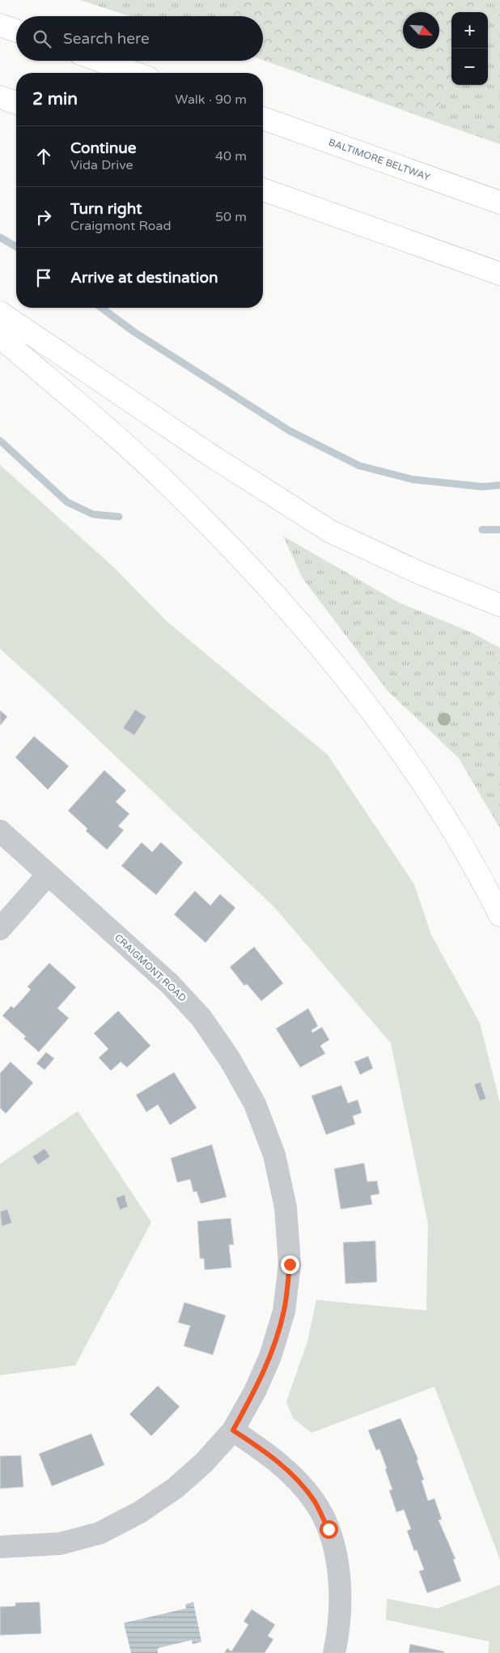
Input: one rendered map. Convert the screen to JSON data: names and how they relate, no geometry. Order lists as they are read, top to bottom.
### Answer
{
  "streets": {
    "highway": ["BALTIMORE BELTWAY"],
    "street": ["CRAIGMONT ROAD"]
  },
  "north": "bottom right",
  "page": {
    "map_buttons": ["+", "−"],
    "search": "Search here",
    "heading": ["2 min", "Walk · 90 m"],
    "list": [
      ["Continue", "Vida Drive", "40 m"],
      ["Turn right", "Craigmont Road", "50 m"],
      "Arrive at destination"
    ]
  }
}
